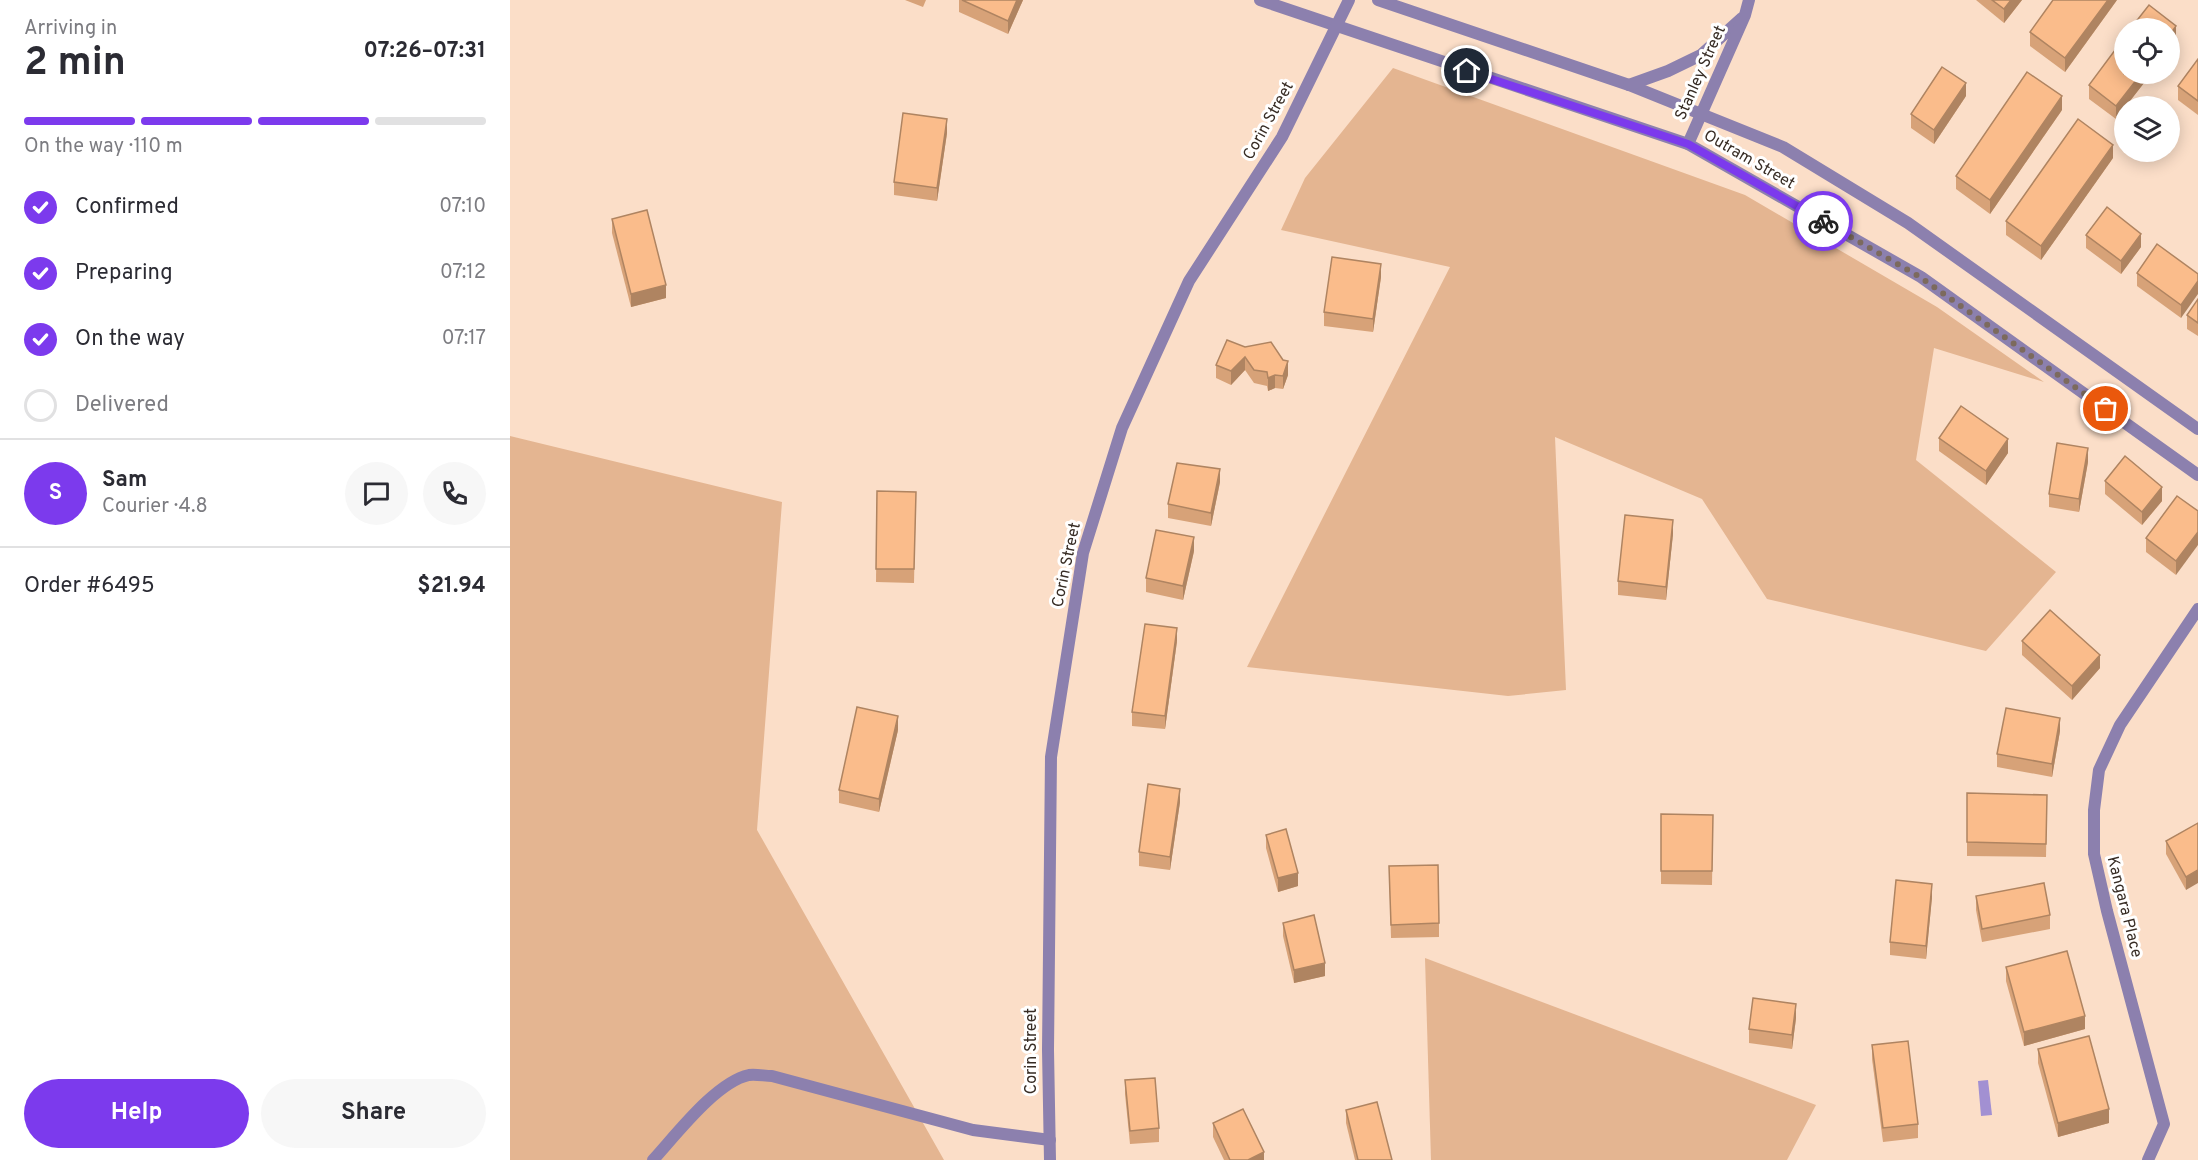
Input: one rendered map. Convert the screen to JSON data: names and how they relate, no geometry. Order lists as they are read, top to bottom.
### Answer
{
  "streets": {
    "street": [
      "Stanley Street",
      "Corin Street",
      "Outram Street",
      "Kangara Place"
    ]
  },
  "crossings": [
    ["Stanley Street", "Outram Street"],
    ["Corin Street", "Outram Street"]
  ],
  "page": {
    "heading": ["2 min", "Arriving in", "07:26–07:31"],
    "panel": [
      "Sam",
      "Courier · 4.8",
      "Order #6495",
      "$21.94"
    ],
    "bar": "On the way · 110 m",
    "list": [
      ["Confirmed", "07:10"],
      ["Preparing", "07:12"],
      ["On the way", "07:17"],
      "Delivered"
    ],
    "round": "S",
    "buttons": ["Help", "Share"]
  }
}
